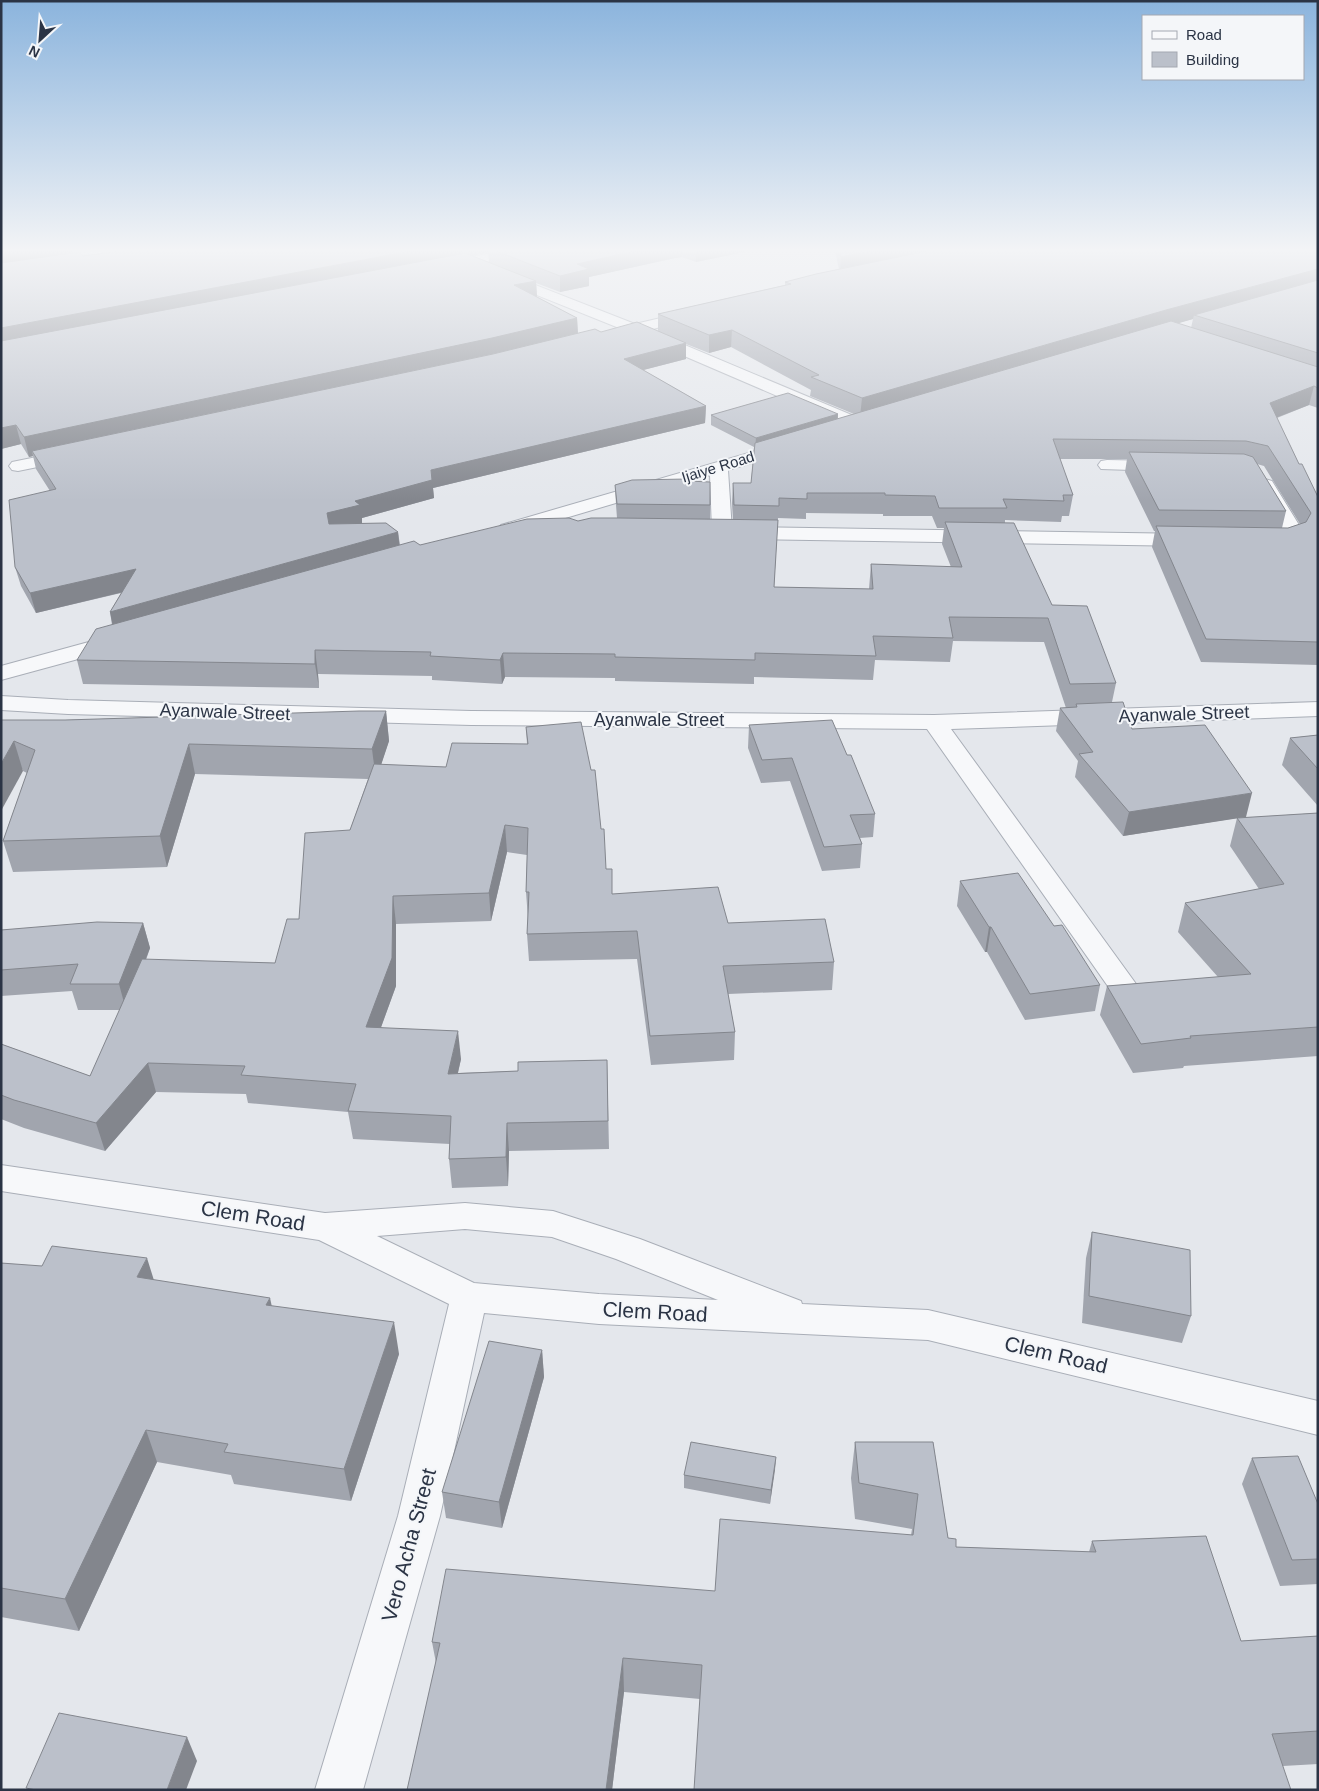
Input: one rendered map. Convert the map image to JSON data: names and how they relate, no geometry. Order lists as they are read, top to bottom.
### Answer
{
  "streets": {
    "street": [
      "Ijaiye Road",
      "Ayanwale Street",
      "Clem Road",
      "Vero Acha Street"
    ]
  },
  "crossings": [
    ["Clem Road", "Vero Acha Street"]
  ],
  "legend": ["Road", "Building"],
  "north": "bottom left"
}
